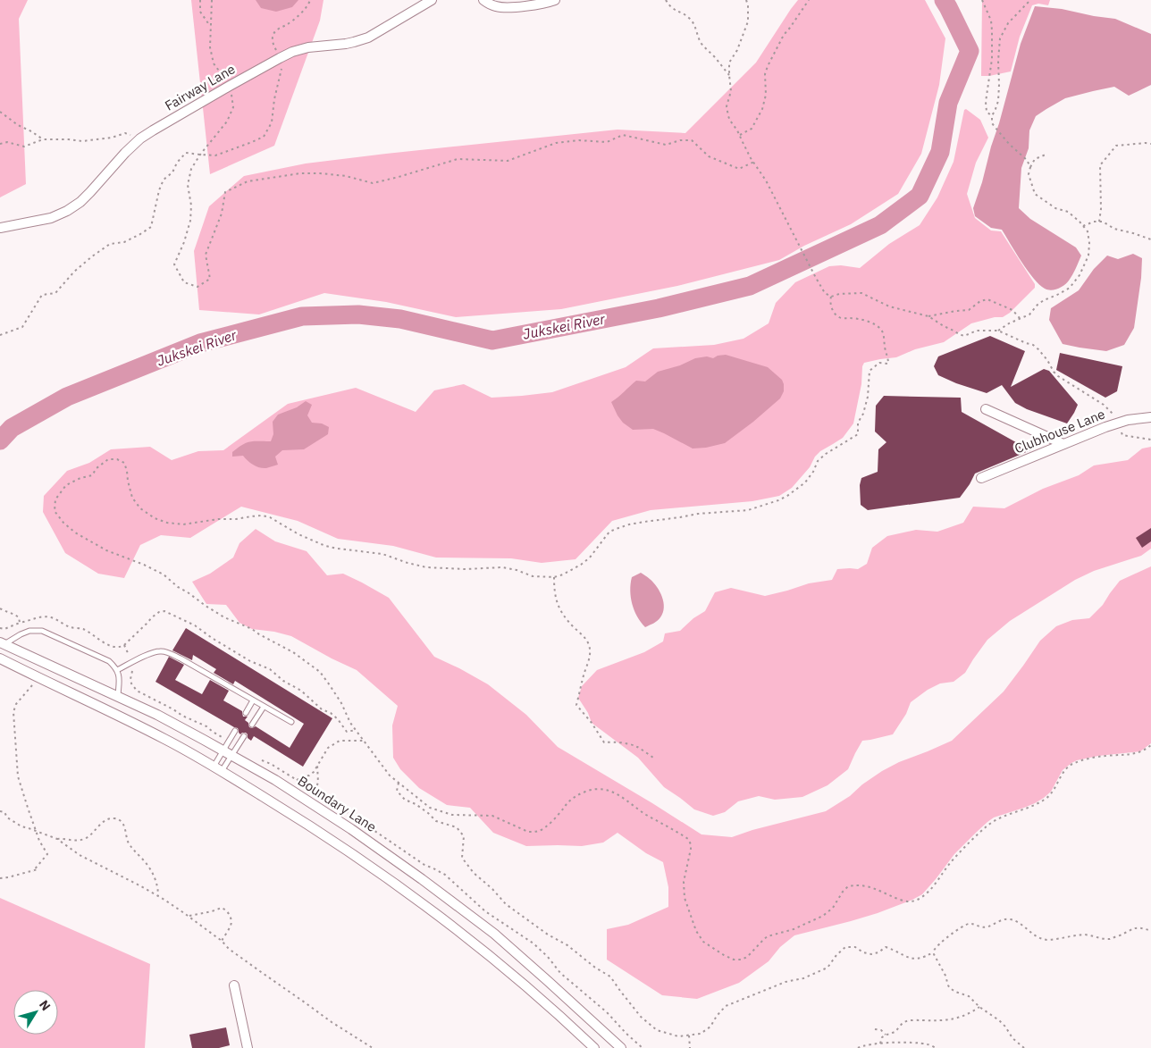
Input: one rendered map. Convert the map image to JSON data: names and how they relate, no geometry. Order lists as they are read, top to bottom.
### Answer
{
  "streets": {
    "street": ["Fairway Lane", "Clubhouse Lane", "Boundary Lane"]
  },
  "water": ["Jukskei River"],
  "north": "top right"
}
